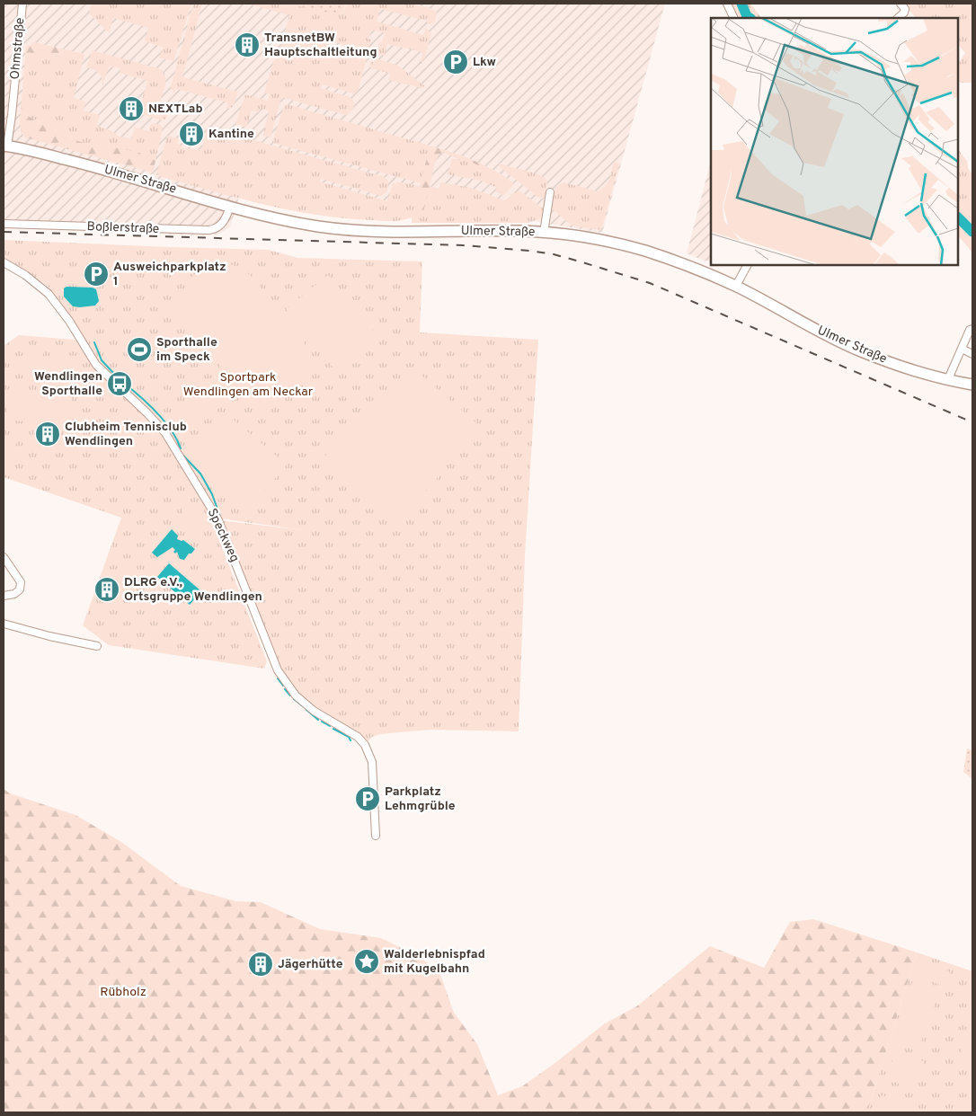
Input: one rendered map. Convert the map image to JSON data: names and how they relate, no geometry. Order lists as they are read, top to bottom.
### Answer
{
  "streets": {
    "main road": ["Ulmer Straße"],
    "street": ["Ohmstraße", "Boßlerstraße", "Speckweg"]
  },
  "crossings": [
    ["Ohmstraße", "Ulmer Straße"],
    ["Ulmer Straße", "Boßlerstraße"]
  ],
  "parks": ["Sportpark Wendlingen am Neckar", "Rübholz"],
  "places": {
    "building": [
      "TransnetBW Hauptschaltleitung",
      "NEXTLab",
      "Kantine",
      "Clubheim Tennisclub Wendlingen",
      "DLRG e.V., Ortsgruppe Wendlingen",
      "Jägerhütte"
    ],
    "parking": ["Lkw", "Ausweichparkplatz 1", "Parkplatz Lehmgrüble"],
    "sports": ["Sporthalle im Speck"],
    "bus stop": ["Wendlingen Sporthalle"],
    "place": ["Walderlebnispfad mit Kugelbahn"]
  }
}
